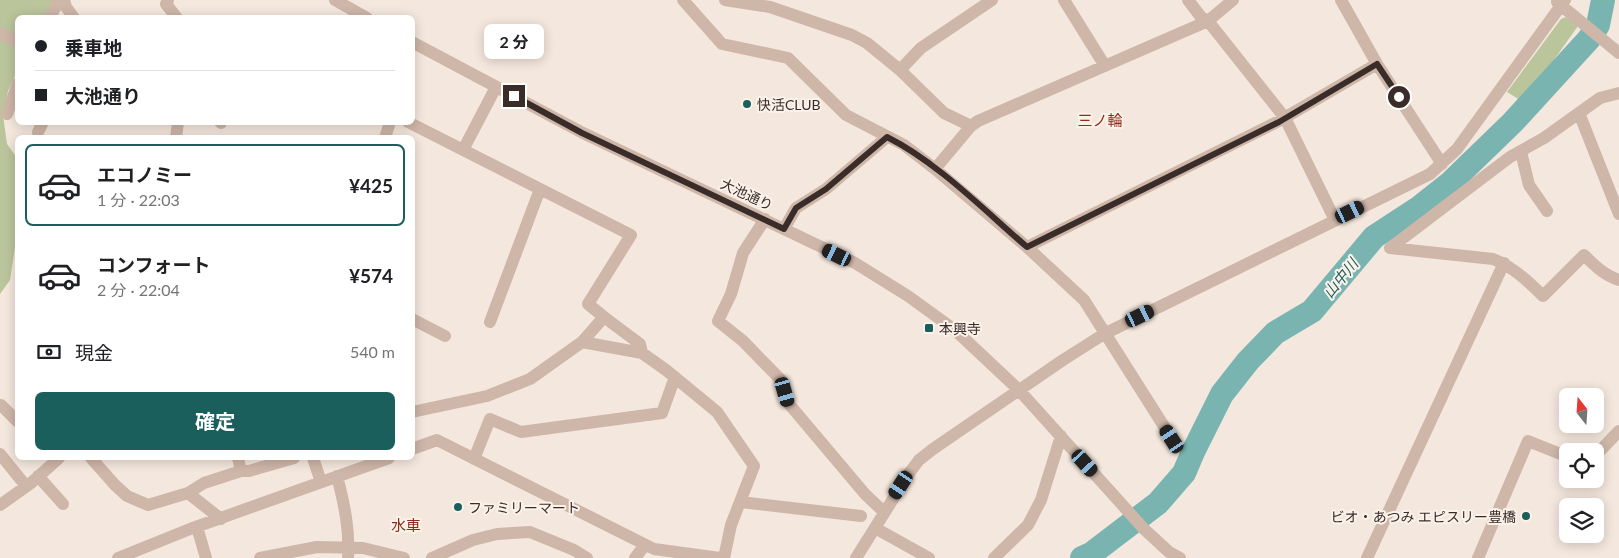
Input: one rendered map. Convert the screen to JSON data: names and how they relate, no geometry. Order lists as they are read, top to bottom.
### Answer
{
  "streets": {
    "street": ["大池通り"]
  },
  "districts": ["三ノ輪", "水車"],
  "water": ["山中川"],
  "places": {
    "other": ["快活CLUB", "ファミリーマート", "ビオ・あつみ エピスリー豊橋"],
    "transit": ["本興寺"]
  },
  "north": "top",
  "page": {
    "banner": ["乗車地", "大池通り"],
    "bubble": "2 分",
    "list": [
      {
        "name": "エコノミー",
        "note": "1 分 · 22:03",
        "value": "¥425"
      },
      {
        "name": "コンフォート",
        "note": "2 分 · 22:04",
        "value": "¥574"
      }
    ],
    "pay": ["現金", "540 m"],
    "buttons": "確定"
  }
}
